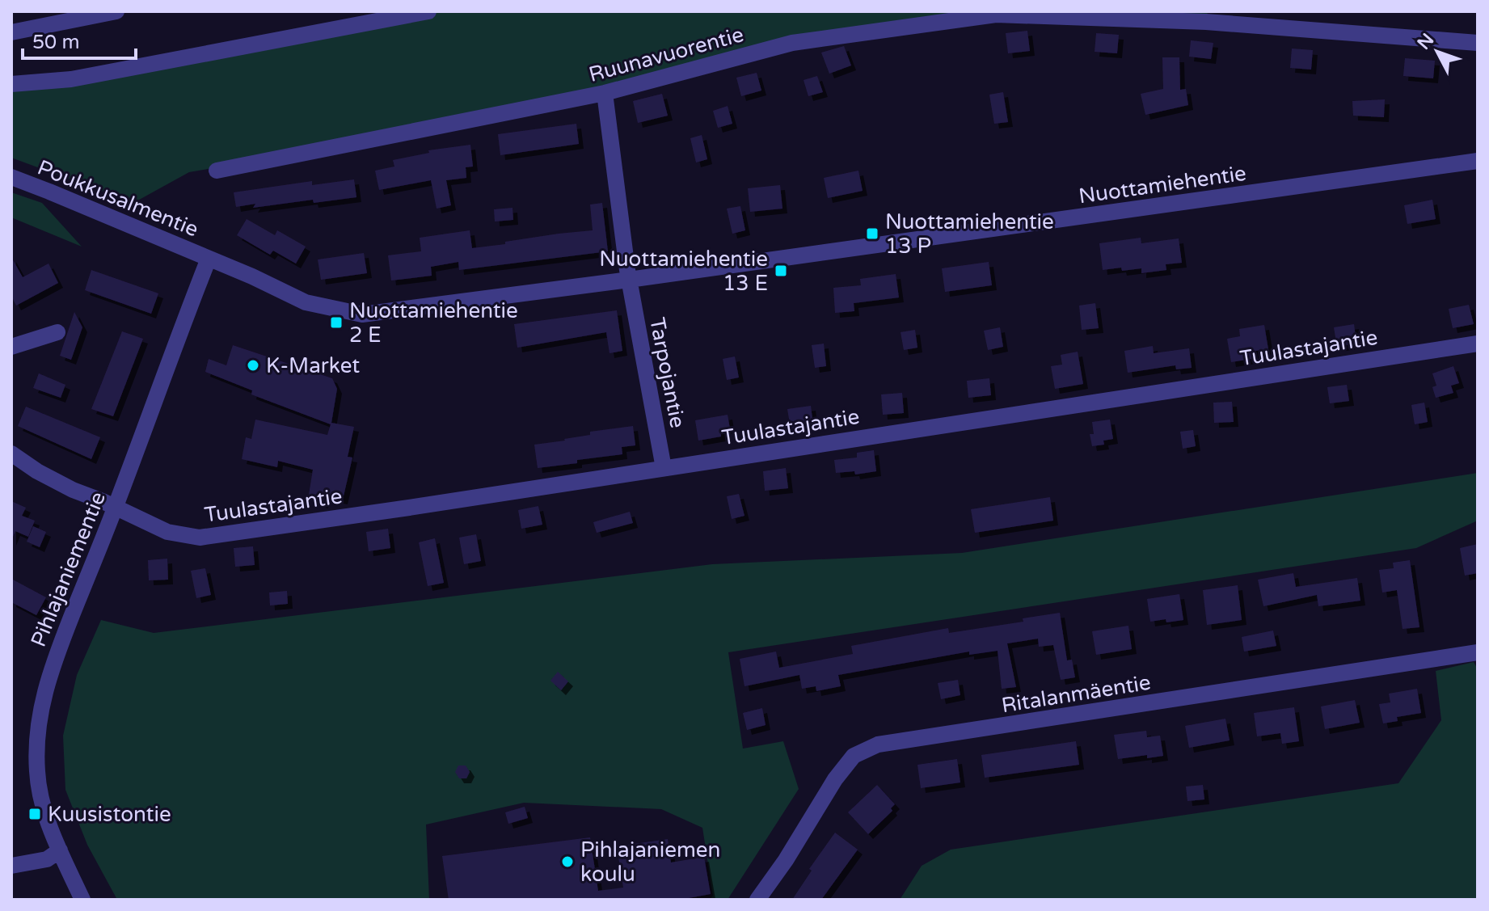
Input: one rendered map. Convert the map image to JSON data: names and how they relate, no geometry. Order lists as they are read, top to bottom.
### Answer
{
  "streets": {
    "street": [
      "Ruunavuorentie",
      "Nuottamiehentie",
      "Poukkusalmentie",
      "Tuulastajantie",
      "Tarpojantie",
      "Pihlajaniementie",
      "Ritalanmäentie"
    ]
  },
  "crossings": [
    ["Ruunavuorentie", "Tarpojantie"],
    ["Nuottamiehentie", "Poukkusalmentie"],
    ["Nuottamiehentie", "Tarpojantie"],
    ["Nuottamiehentie", "Pihlajaniementie"],
    ["Poukkusalmentie", "Pihlajaniementie"],
    ["Tuulastajantie", "Tarpojantie"],
    ["Tuulastajantie", "Pihlajaniementie"]
  ],
  "places": {
    "transit": [
      "Nuottamiehentie 13 P",
      "Nuottamiehentie 13 E",
      "Nuottamiehentie 2 E",
      "Kuusistontie"
    ],
    "other": ["K-Market", "Pihlajaniemen koulu"]
  },
  "scale_bar": "50 m",
  "north": "top left"
}
